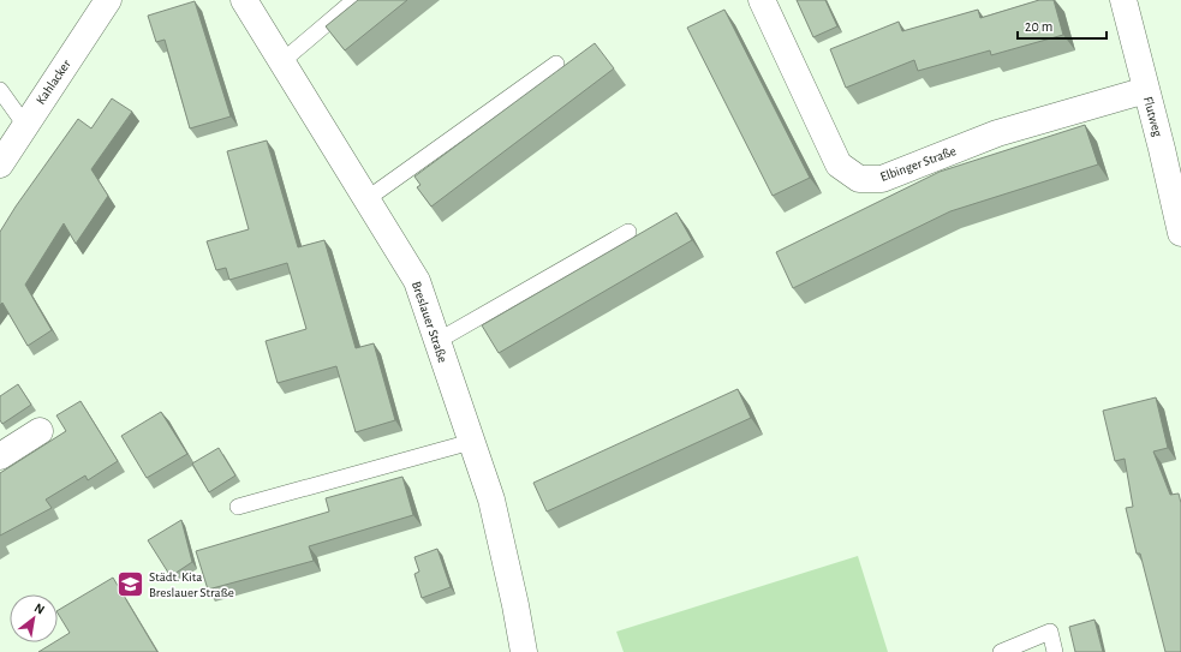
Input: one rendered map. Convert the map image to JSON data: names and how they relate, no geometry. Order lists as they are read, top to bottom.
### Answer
{
  "streets": {
    "street": [
      "Kahlacker",
      "Flutweg",
      "Elbinger Straße",
      "Breslauer Straße"
    ]
  },
  "crossings": [
    ["Flutweg", "Elbinger Straße"]
  ],
  "places": {
    "school or university": ["Städt. Kita Breslauer Straße"]
  },
  "scale_bar": "20 m",
  "north": "top right"
}
